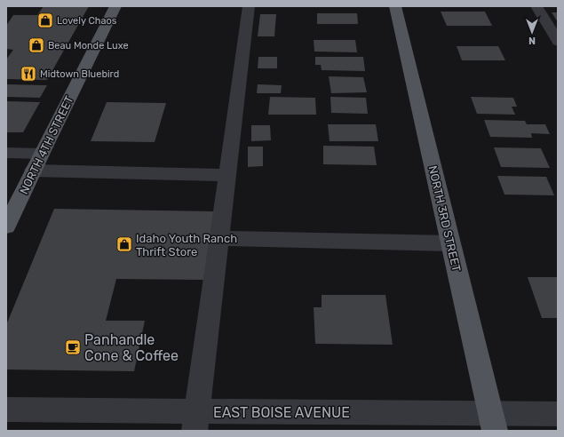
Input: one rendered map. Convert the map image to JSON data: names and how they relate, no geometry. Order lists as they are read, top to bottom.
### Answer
{
  "streets": {
    "main road": ["NORTH 4TH STREET", "NORTH 3RD STREET"],
    "street": ["EAST BOISE AVENUE"]
  },
  "crossings": [
    ["NORTH 3RD STREET", "EAST BOISE AVENUE"]
  ],
  "places": {
    "shop": ["Lovely Chaos", "Beau Monde Luxe", "Idaho Youth Ranch Thrift Store"],
    "restaurant": ["Midtown Bluebird"],
    "cafe": ["Panhandle Cone & Coffee"]
  },
  "north": "bottom"
}
